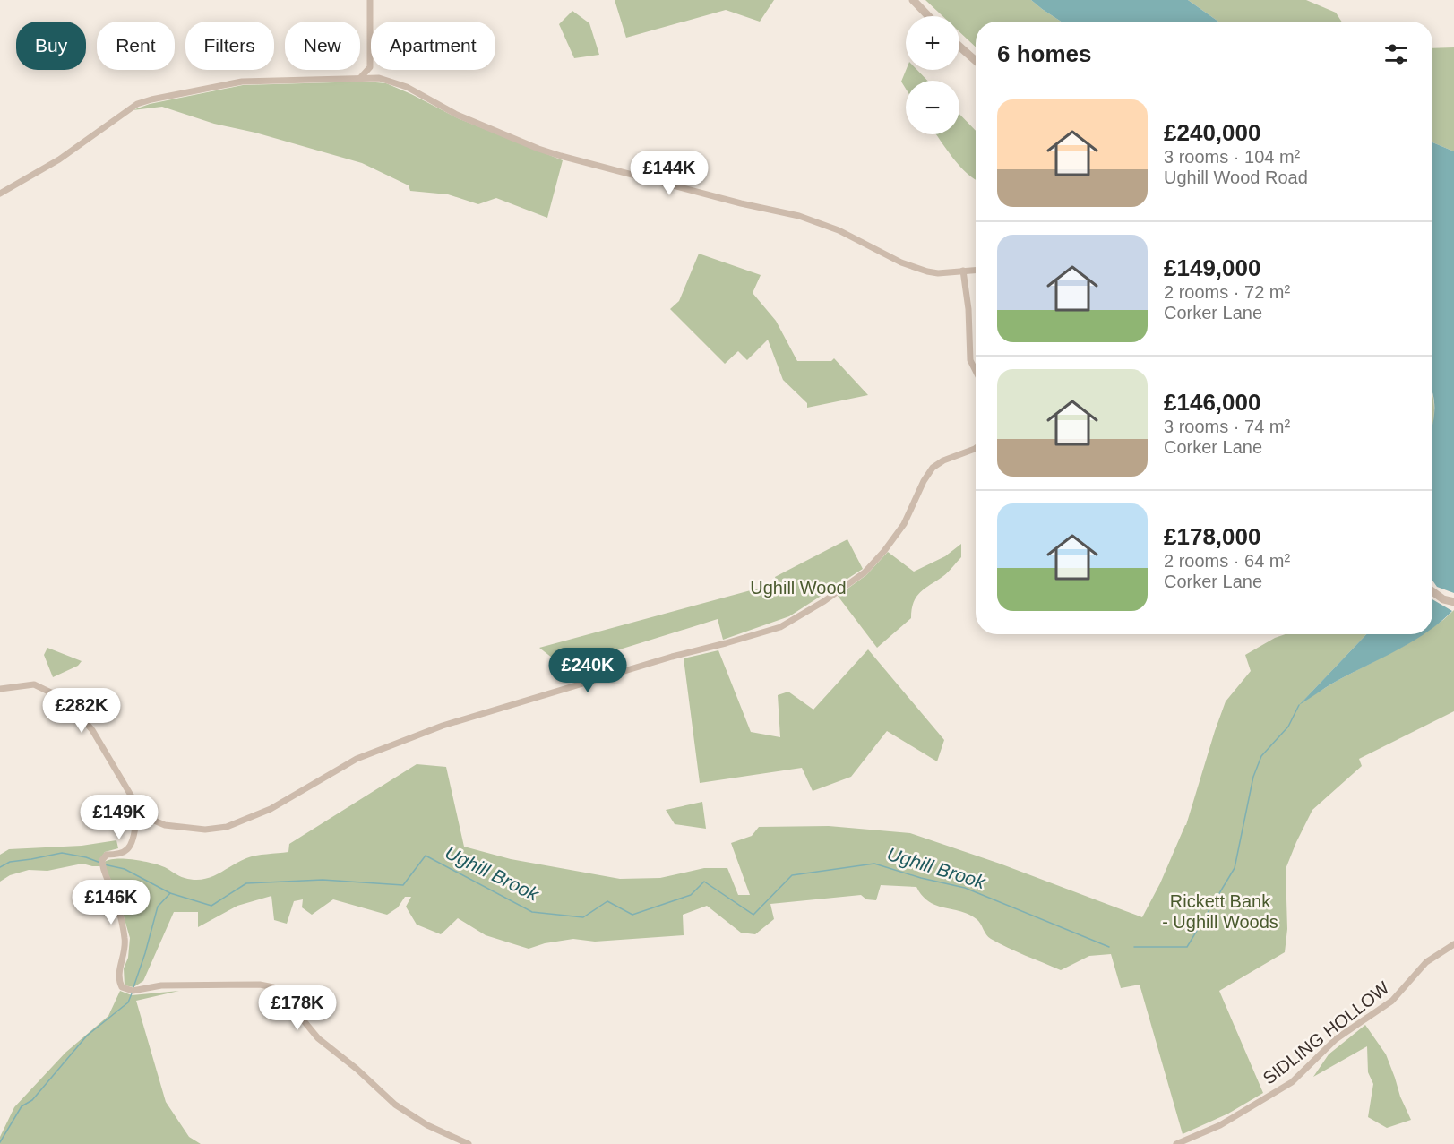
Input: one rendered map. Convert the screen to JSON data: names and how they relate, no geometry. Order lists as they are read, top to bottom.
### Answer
{
  "streets": {
    "street": ["SIDLING HOLLOW"]
  },
  "water": ["Ughill Brook"],
  "parks": ["Ughill Wood", "Rickett Bank - Ughill Woods"],
  "page": {
    "map_buttons": ["+", "−"],
    "chip": [
      "Buy",
      "Rent",
      "Filters",
      "New",
      "Apartment"
    ],
    "heading": "6 homes",
    "list": [
      {
        "name": "£240,000",
        "note": "3 rooms · 104 m² · Ughill Wood Road"
      },
      {
        "name": "£149,000",
        "note": "2 rooms · 72 m² · Corker Lane"
      },
      {
        "name": "£146,000",
        "note": "3 rooms · 74 m² · Corker Lane"
      },
      {
        "name": "£178,000",
        "note": "2 rooms · 64 m² · Corker Lane"
      }
    ],
    "price": [
      "£144K",
      "£240K",
      "£282K",
      "£149K",
      "£146K",
      "£178K"
    ]
  }
}
